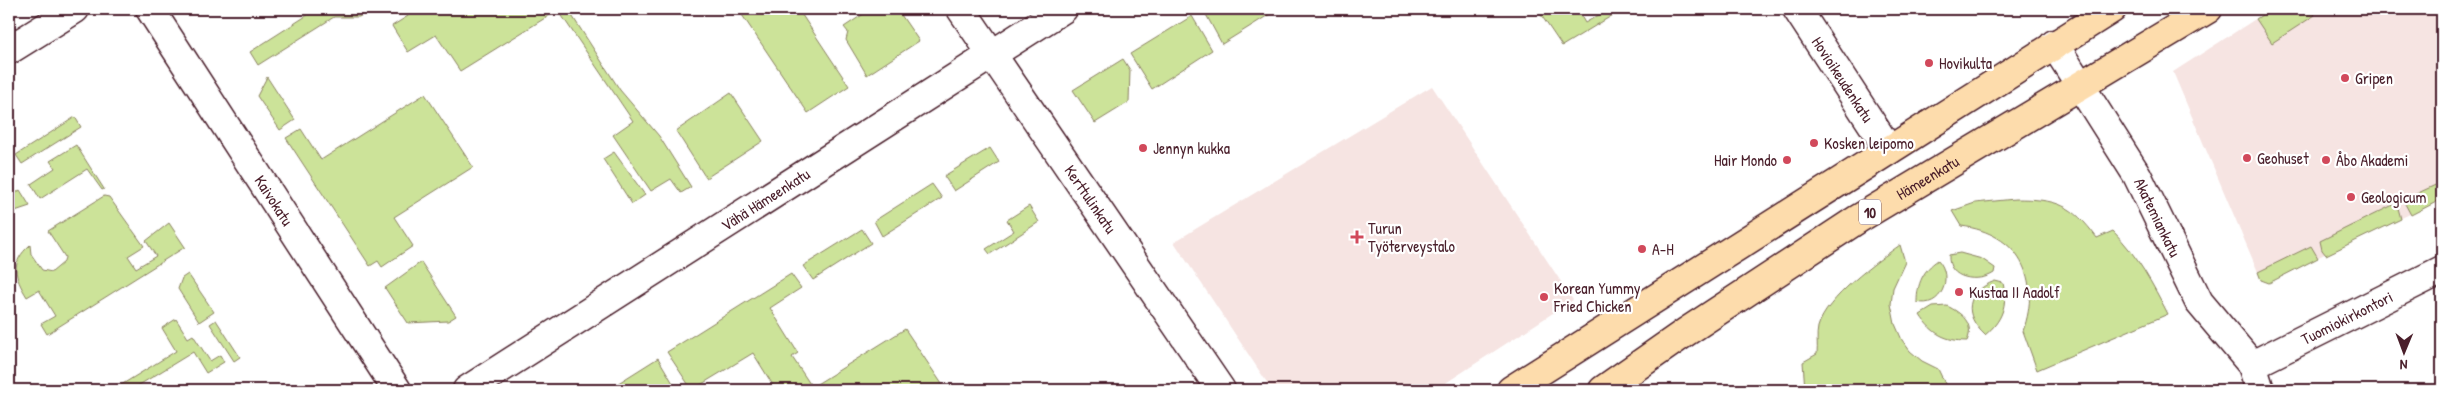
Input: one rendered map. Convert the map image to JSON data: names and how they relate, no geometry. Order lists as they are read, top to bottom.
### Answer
{
  "streets": {
    "highway": ["Hämeenkatu", "10"],
    "street": [
      "Hovioikeudenkatu",
      "Kaivokatu",
      "Vähä Hämeenkatu",
      "Kerttulinkatu",
      "Akatemiankatu",
      "Tuomiokirkontori"
    ]
  },
  "crossings": [
    ["Hämeenkatu", "Akatemiankatu"],
    ["Vähä Hämeenkatu", "Kerttulinkatu"],
    ["Akatemiankatu", "Tuomiokirkontori"]
  ],
  "places": {
    "other": [
      "Hovikulta",
      "Gripen",
      "Kosken leipomo",
      "Jennyn kukka",
      "Geohuset",
      "Hair Mondo",
      "Åbo Akademi",
      "Geologicum",
      "A-H",
      "Kustaa II Aadolf",
      "Korean Yummy Fried Chicken"
    ],
    "health": ["Turun Työterveystalo"]
  },
  "north": "bottom"
}
